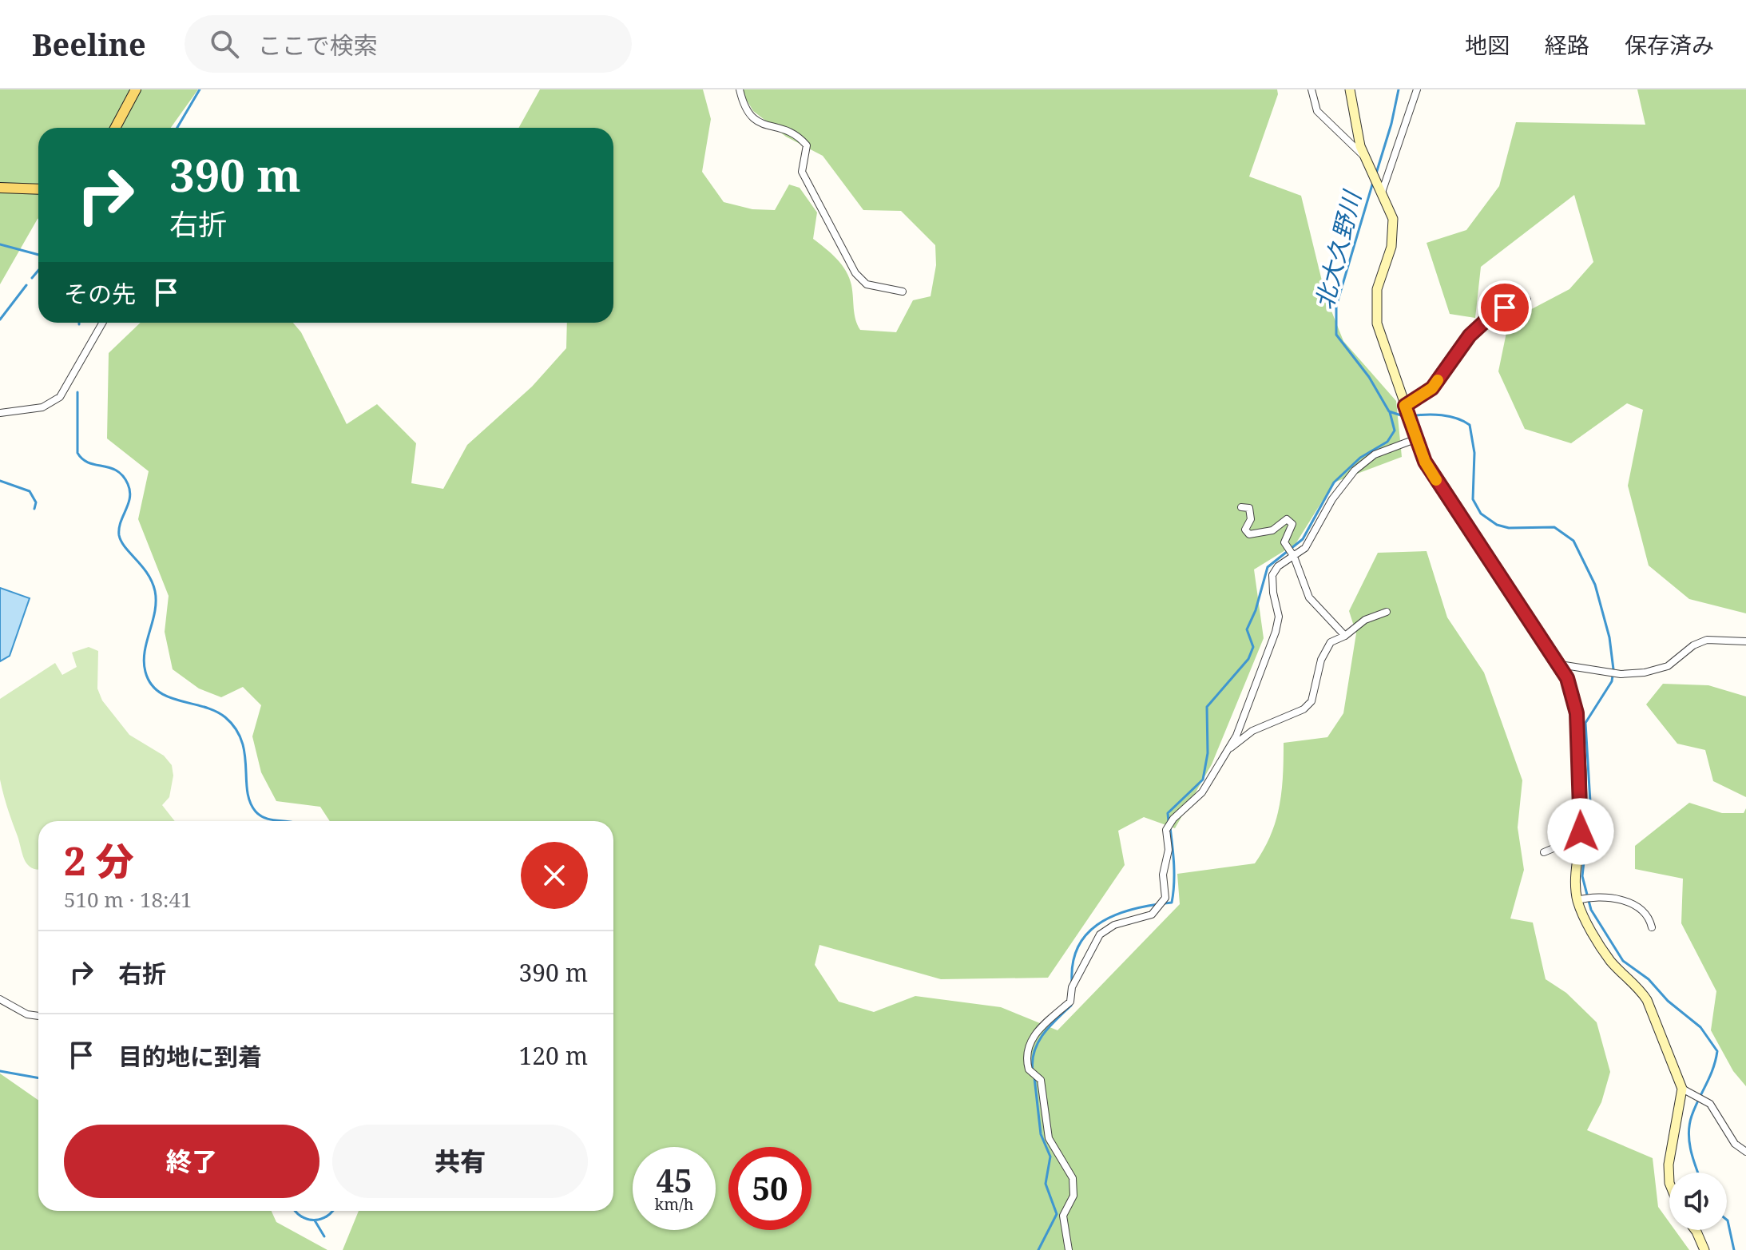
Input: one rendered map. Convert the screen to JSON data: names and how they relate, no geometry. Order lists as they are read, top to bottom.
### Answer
{
  "water": ["北大久野川"],
  "page": {
    "header": "Beeline",
    "search": "ここで検索",
    "nav": ["地図", "経路", "保存済み"],
    "turn": ["390 m", "右折"],
    "then": "その先",
    "heading": ["2 分", "510 m · 18:41"],
    "list": [
      {
        "name": "右折",
        "value": "390 m"
      },
      {
        "name": "目的地に到着",
        "value": "120 m"
      }
    ],
    "buttons": ["終了", "共有"],
    "speed": "45 km/h",
    "limit": "50"
  }
}
